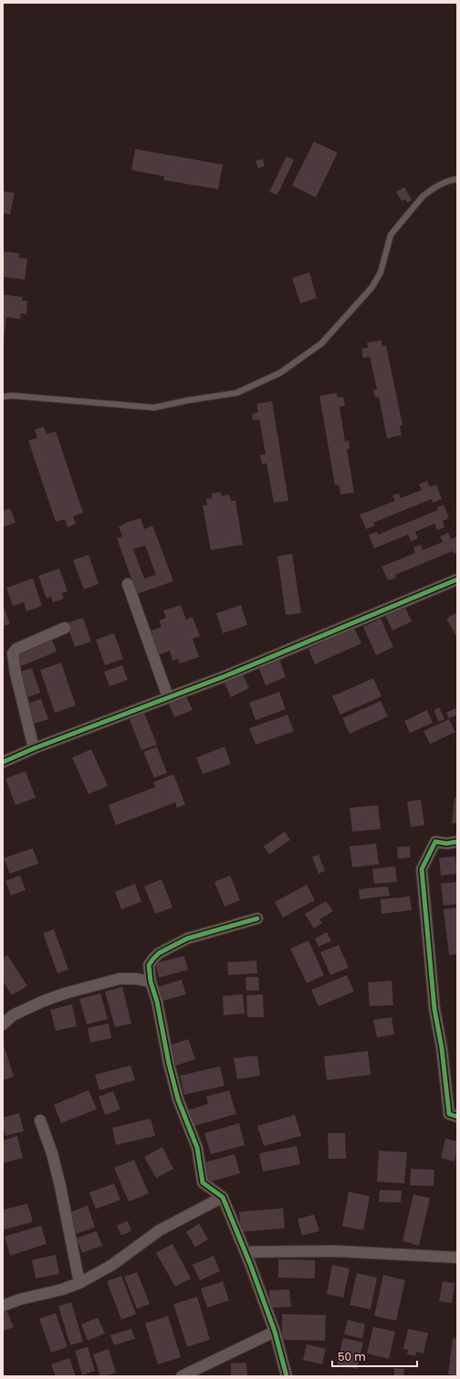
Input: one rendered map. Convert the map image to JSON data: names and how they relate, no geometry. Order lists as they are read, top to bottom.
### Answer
{
  "scale_bar": "50 m"
}
